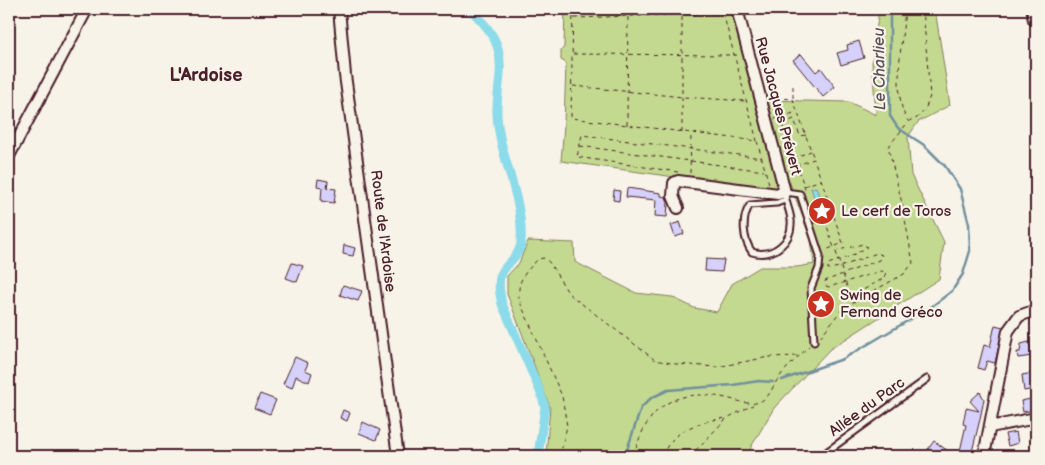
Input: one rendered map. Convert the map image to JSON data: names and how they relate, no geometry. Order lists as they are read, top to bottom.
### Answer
{
  "streets": {
    "street": ["Rue Jacques Prévert", "Route de l'Ardoise"],
    "lane": ["Allée du Parc"]
  },
  "districts": ["L'Ardoise"],
  "water": ["Le Charlieu"],
  "places": {
    "place": ["Le cerf de Toros", "Swing de Fernand Gréco"]
  }
}
